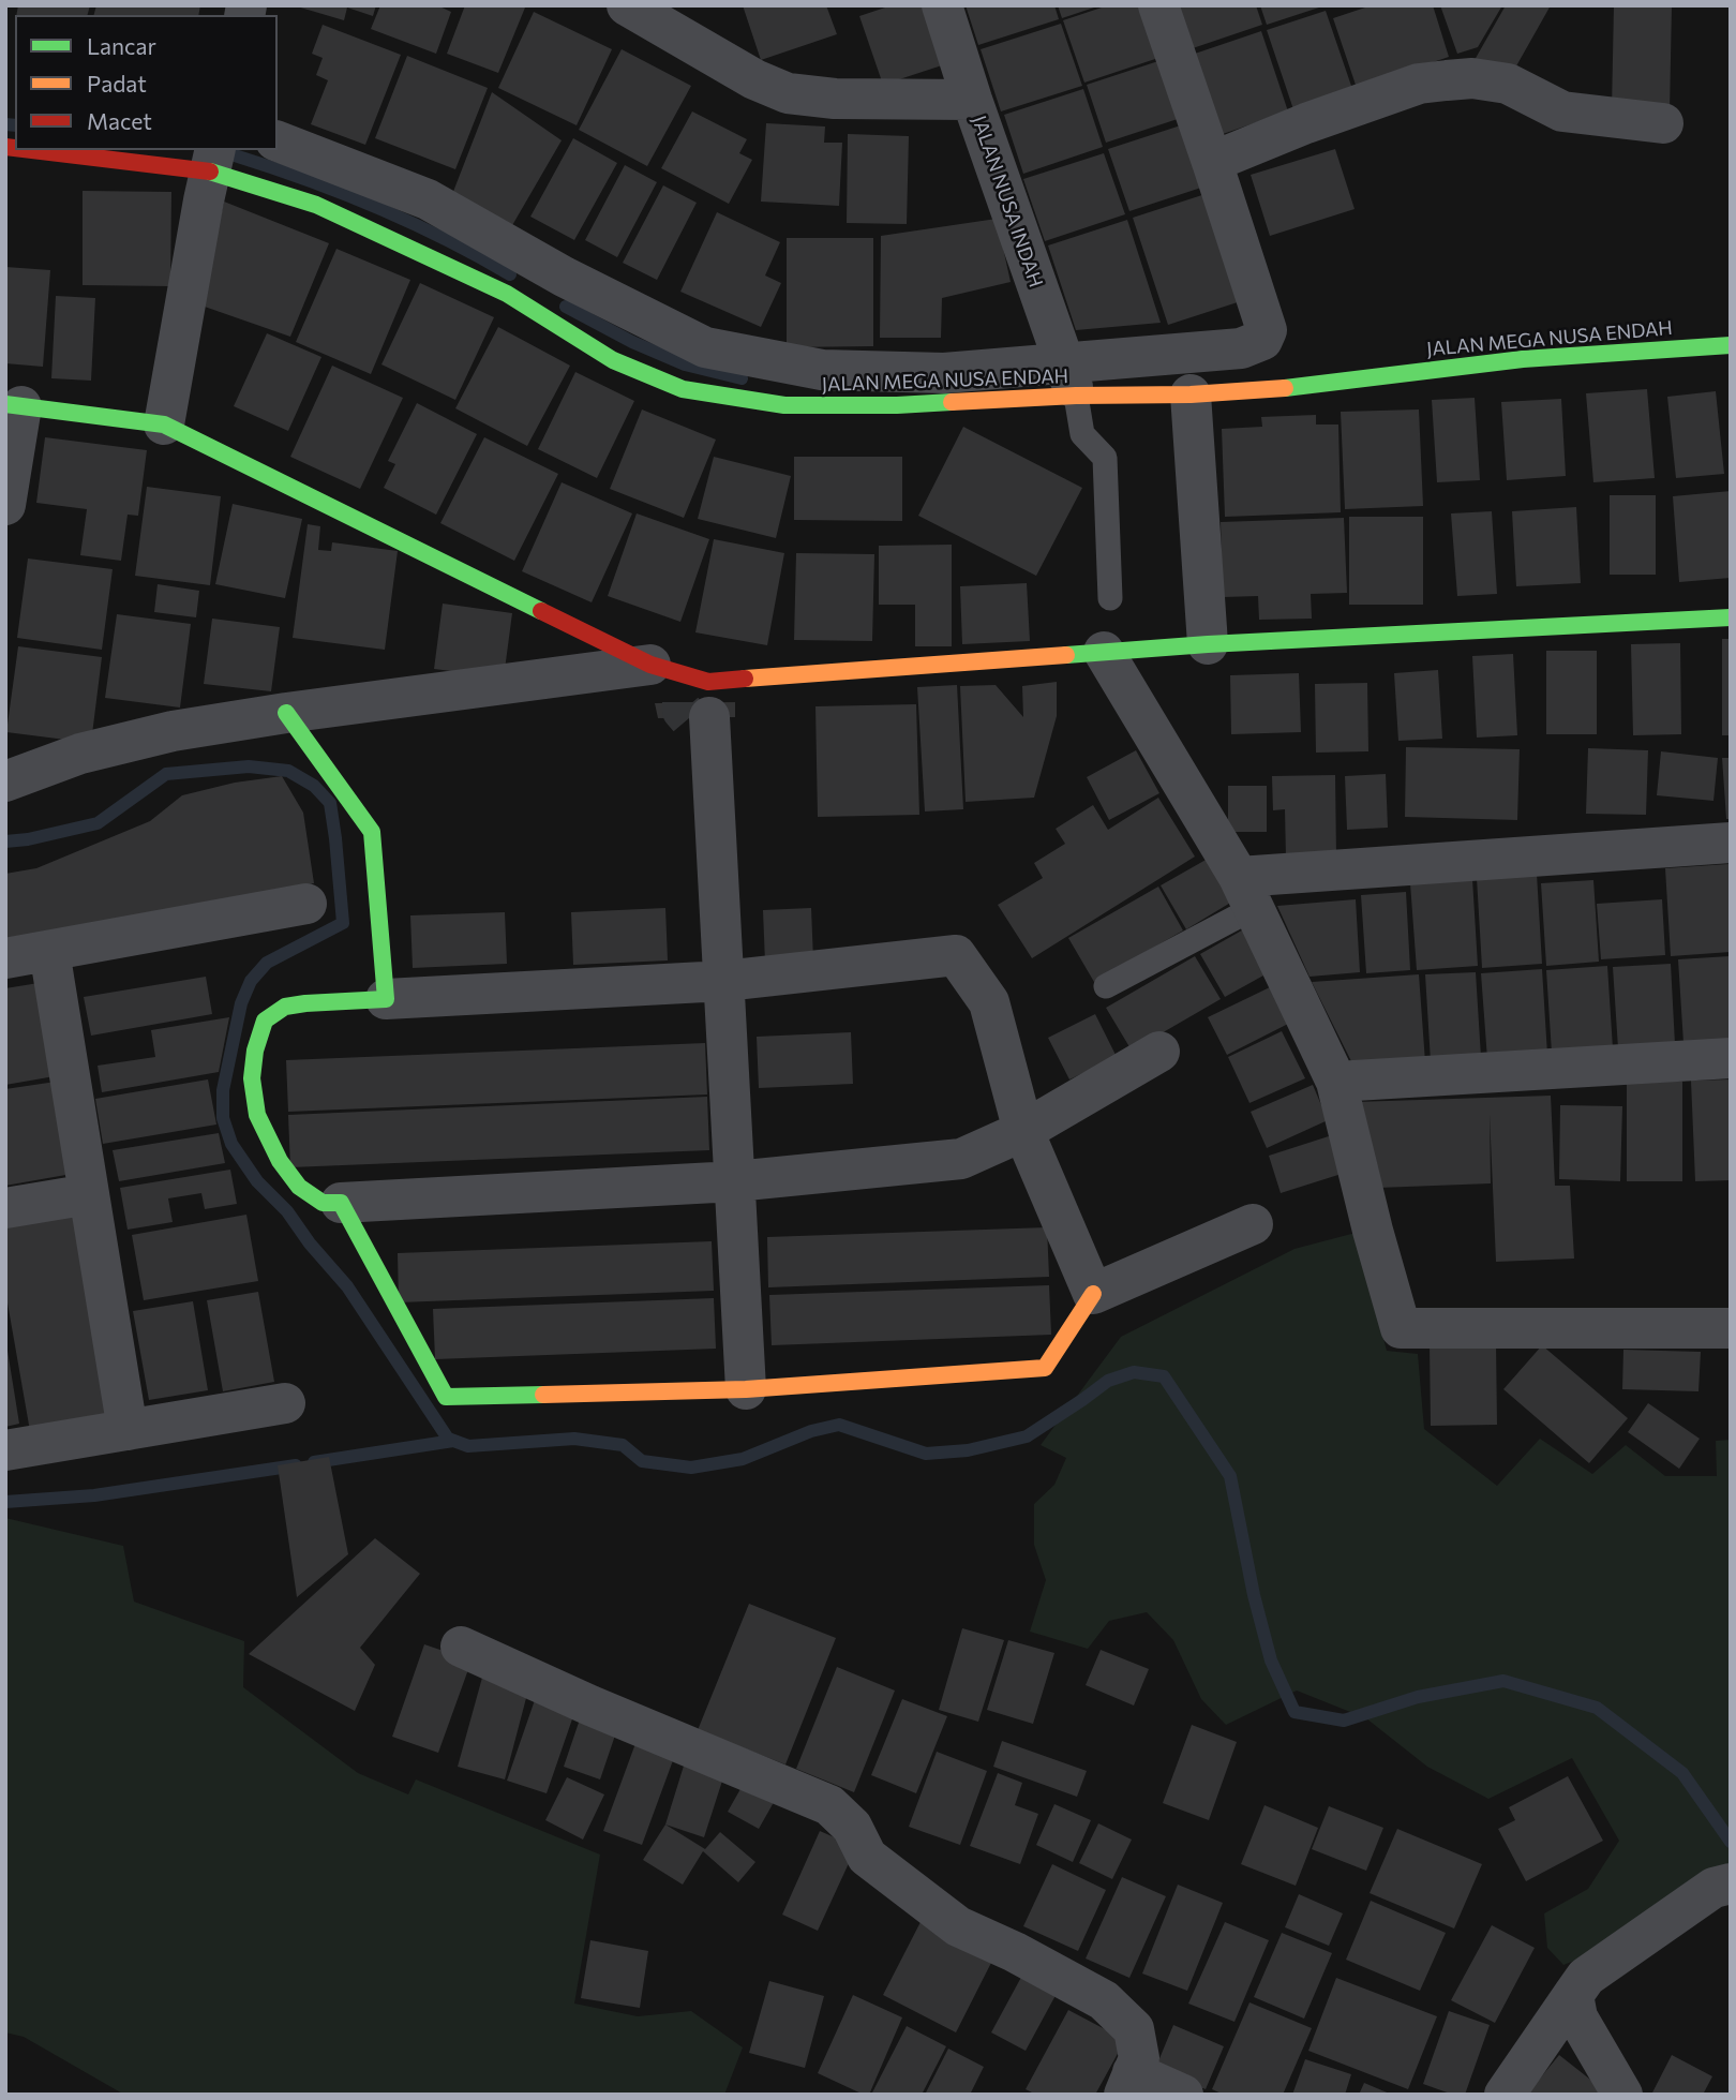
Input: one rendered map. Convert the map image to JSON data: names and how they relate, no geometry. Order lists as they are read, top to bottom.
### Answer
{
  "streets": {
    "street": ["JALAN NUSA INDAH", "JALAN MEGA NUSA ENDAH"]
  },
  "crossings": [
    ["JALAN NUSA INDAH", "JALAN MEGA NUSA ENDAH"]
  ],
  "legend": ["Lancar", "Padat", "Macet"]
}
